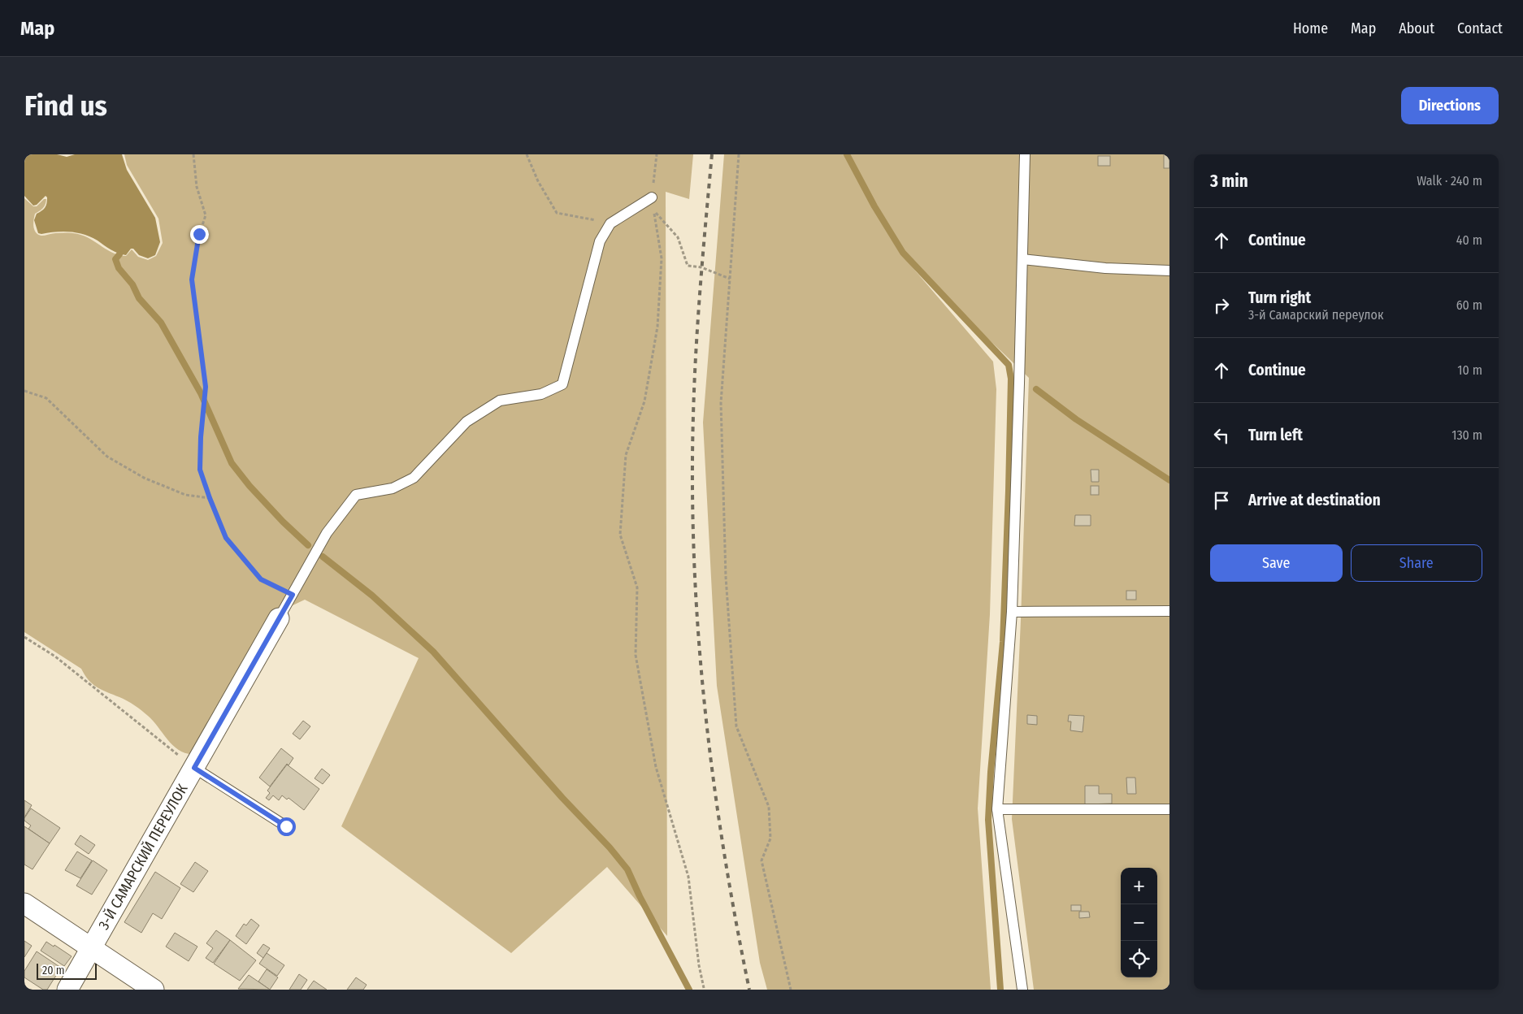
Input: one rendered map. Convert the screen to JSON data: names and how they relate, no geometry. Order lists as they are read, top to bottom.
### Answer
{
  "streets": {
    "street": ["3-Й САМАРСКИЙ ПЕРЕУЛОК"]
  },
  "scale_bar": "20 m",
  "page": {
    "header": "Map",
    "nav": [
      "Home",
      "Map",
      "About",
      "Contact"
    ],
    "buttons": [
      "Directions",
      ["Save", "Share"]
    ],
    "title": "Find us",
    "heading": ["3 min", "Walk · 240 m"],
    "list": [
      ["Continue", "40 m"],
      ["Turn right", "3-й Самарский переулок", "60 m"],
      ["Continue", "10 m"],
      ["Turn left", "130 m"],
      "Arrive at destination"
    ],
    "map_buttons": ["+", "−"],
    "scale": "20 m"
  }
}
